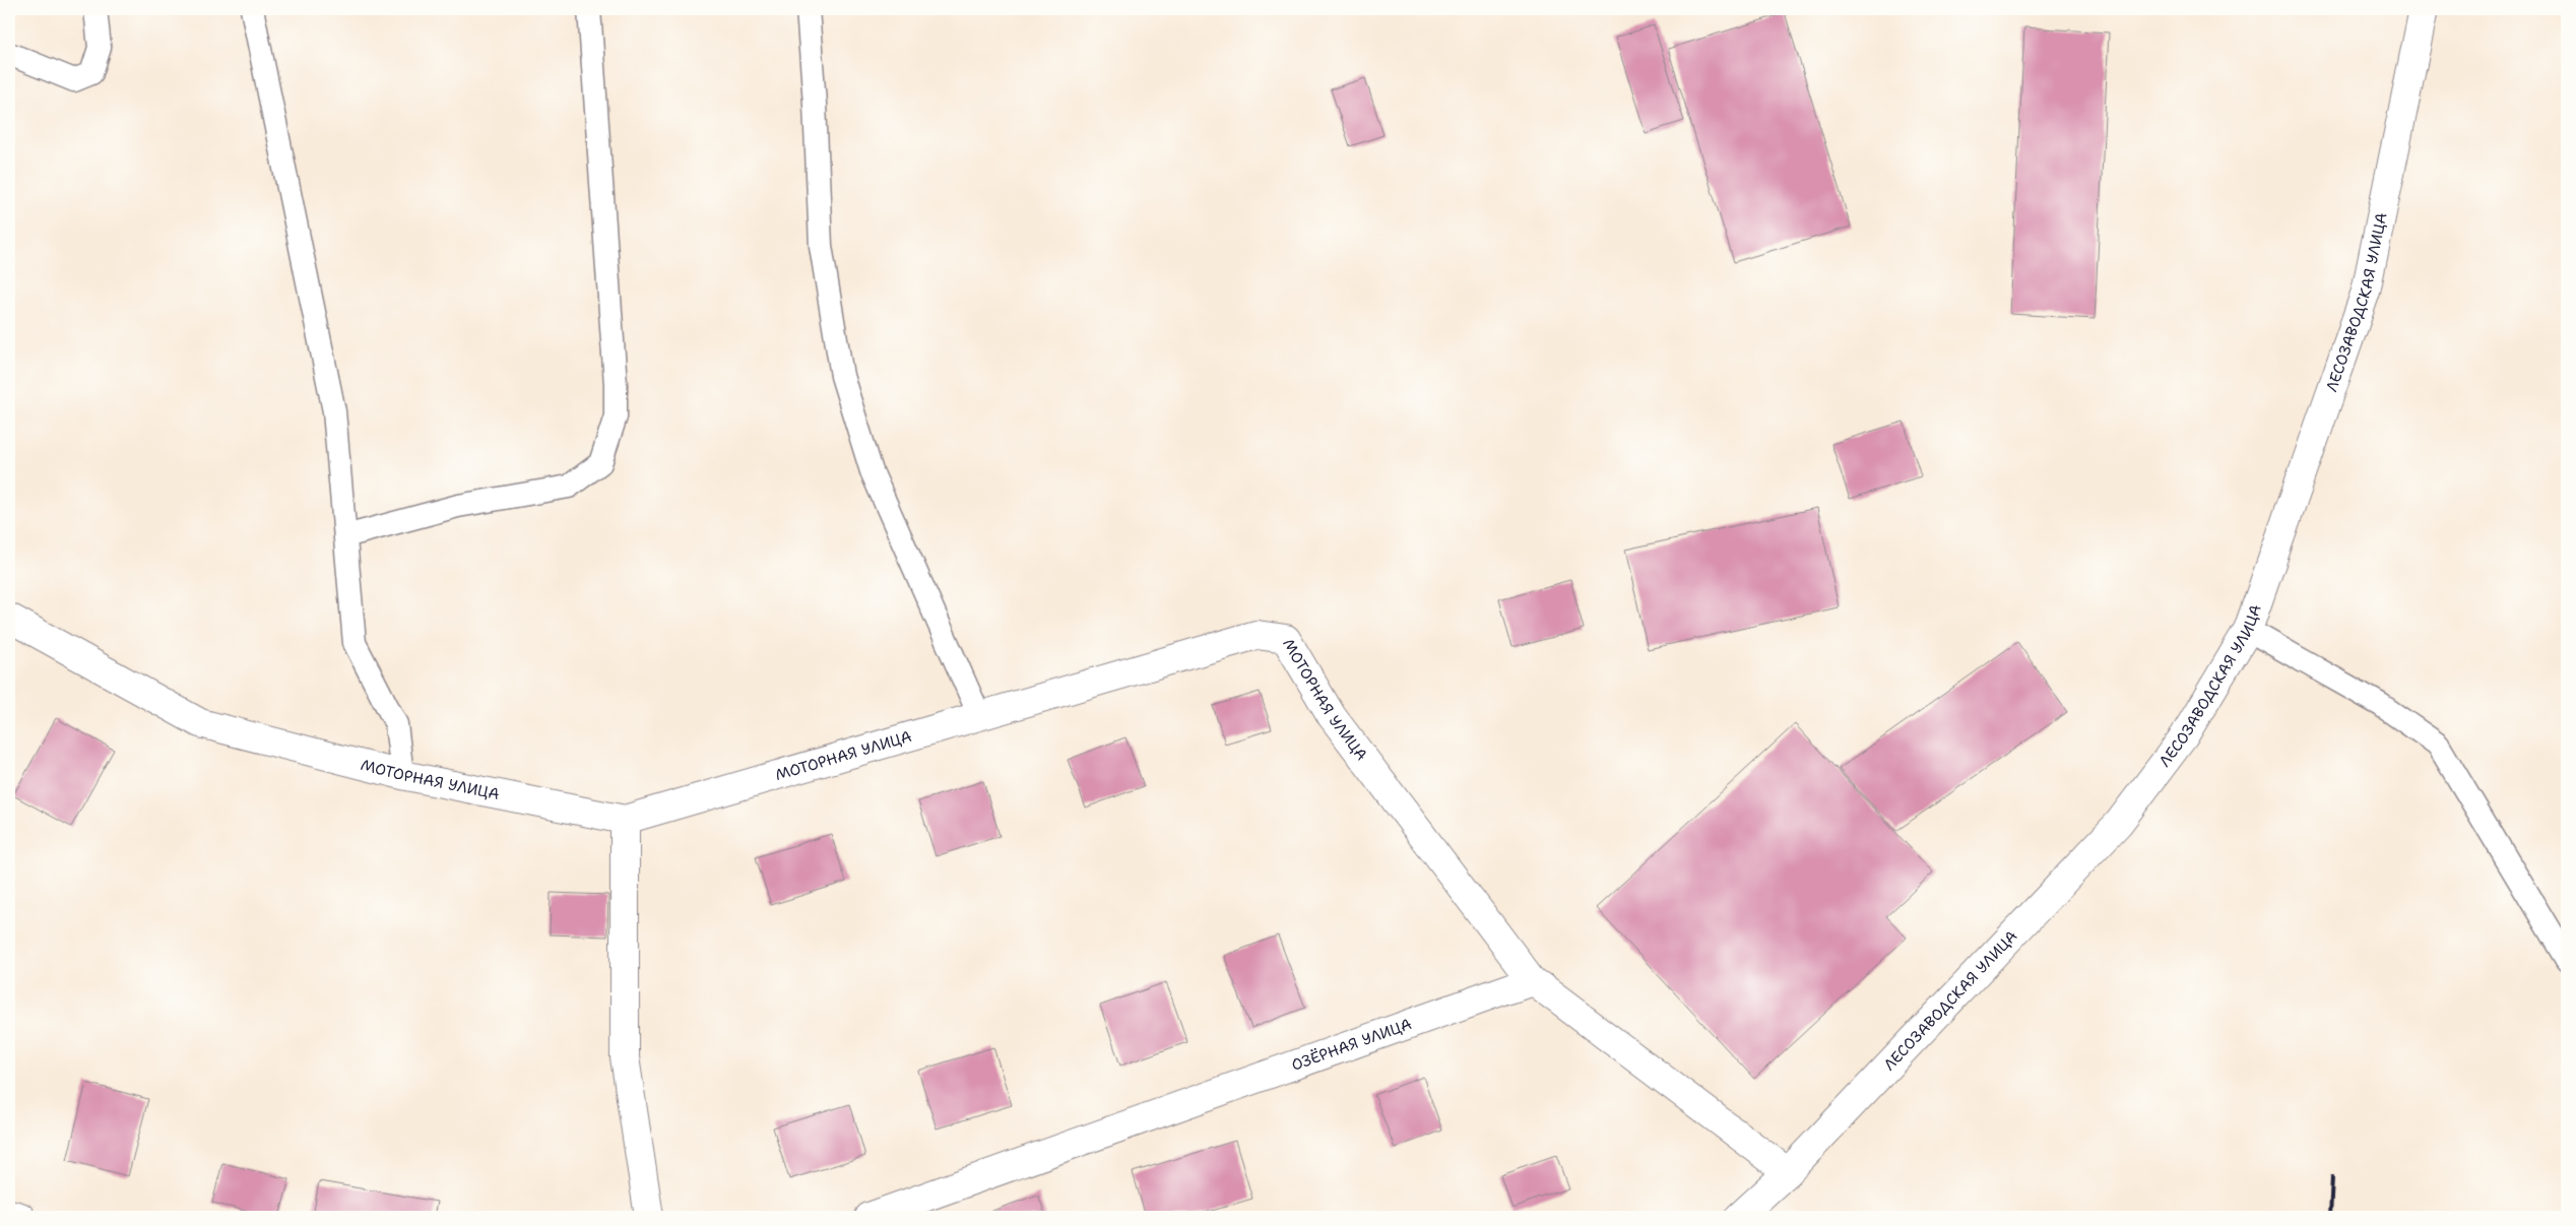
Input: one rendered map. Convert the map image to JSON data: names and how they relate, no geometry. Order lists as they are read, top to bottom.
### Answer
{
  "streets": {
    "street": ["ЛЕСОЗАВОДСКАЯ УЛИЦА", "МОТОРНАЯ УЛИЦА", "ОЗЁРНАЯ УЛИЦА"]
  },
  "crossings": [
    ["МОТОРНАЯ УЛИЦА", "ОЗЁРНАЯ УЛИЦА"]
  ]
}
